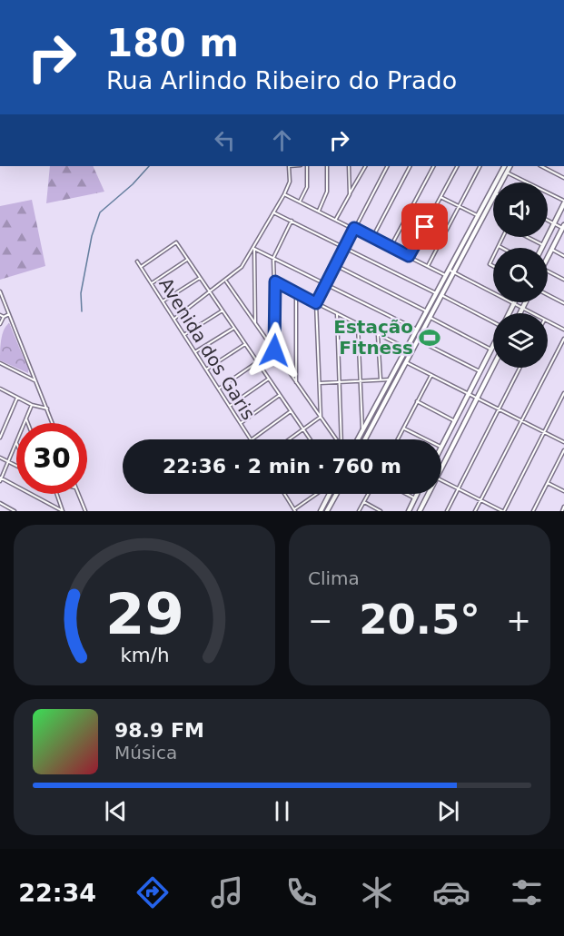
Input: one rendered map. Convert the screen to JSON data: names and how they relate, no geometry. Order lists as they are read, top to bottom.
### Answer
{
  "streets": {
    "street": ["Avenida dos Garis"]
  },
  "places": {
    "sports": ["Estação Fitness"]
  },
  "page": {
    "turn": ["180 m", "Rua Arlindo Ribeiro do Prado"],
    "limit": "30",
    "trip": "22:36 · 2 min · 760 m",
    "tile": "Clima",
    "heat": ["−", "20.5°", "+"],
    "song": ["98.9 FM", "Música"],
    "tabs": "22:34",
    "gauge": ["29", "km/h"]
  }
}
